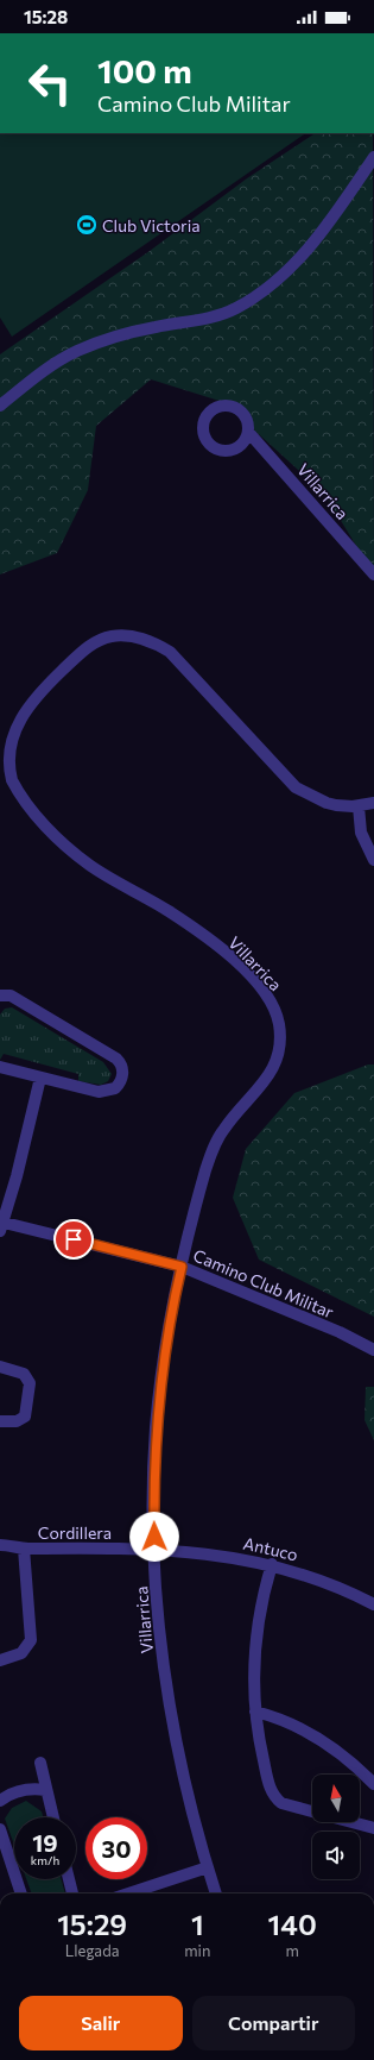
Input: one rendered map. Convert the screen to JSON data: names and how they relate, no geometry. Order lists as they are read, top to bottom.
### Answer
{
  "streets": {
    "street": [
      "Villarrica",
      "Camino Club Militar",
      "Cordillera",
      "Antuco"
    ]
  },
  "crossings": [
    ["Villarrica", "Camino Club Militar"],
    ["Villarrica", "Cordillera"],
    ["Villarrica", "Antuco"],
    ["Cordillera", "Antuco"]
  ],
  "places": {
    "sports": ["Club Victoria"]
  },
  "north": "top",
  "page": {
    "status": "15:28",
    "turn": ["100 m", "Camino Club Militar"],
    "speed": "19 km/h",
    "limit": "30",
    "eta": [
      "15:29",
      "Llegada",
      "1",
      "min",
      "140",
      "m"
    ],
    "buttons": ["Salir", "Compartir"]
  }
}
